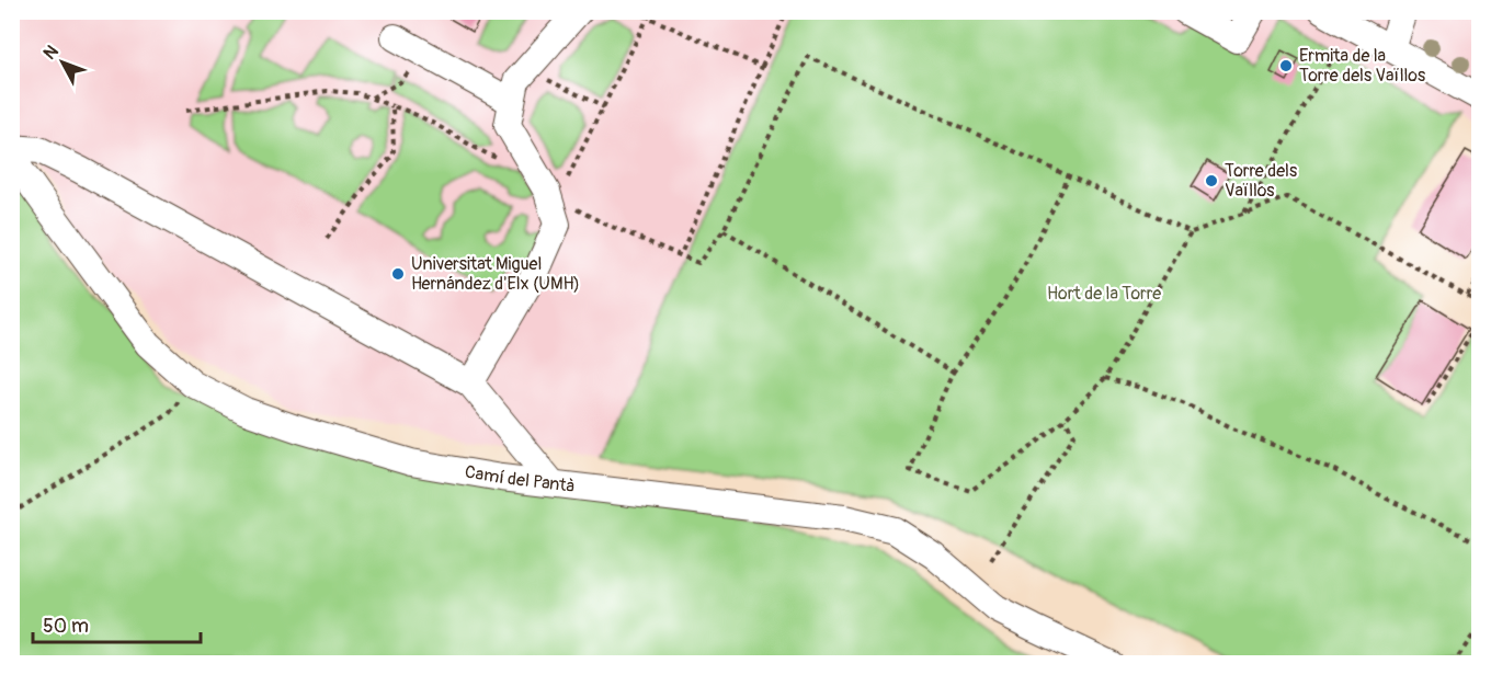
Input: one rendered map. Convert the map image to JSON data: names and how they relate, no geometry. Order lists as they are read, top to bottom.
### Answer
{
  "streets": {
    "street": ["Camí del Pantà"]
  },
  "parks": ["Hort de la Torre"],
  "places": ["Ermita de la Torre dels Vaïllos", "Torre dels Vaïllos", "Universitat Miguel Hernández d'Elx (UMH)"],
  "scale_bar": "50 m",
  "north": "top left"
}
